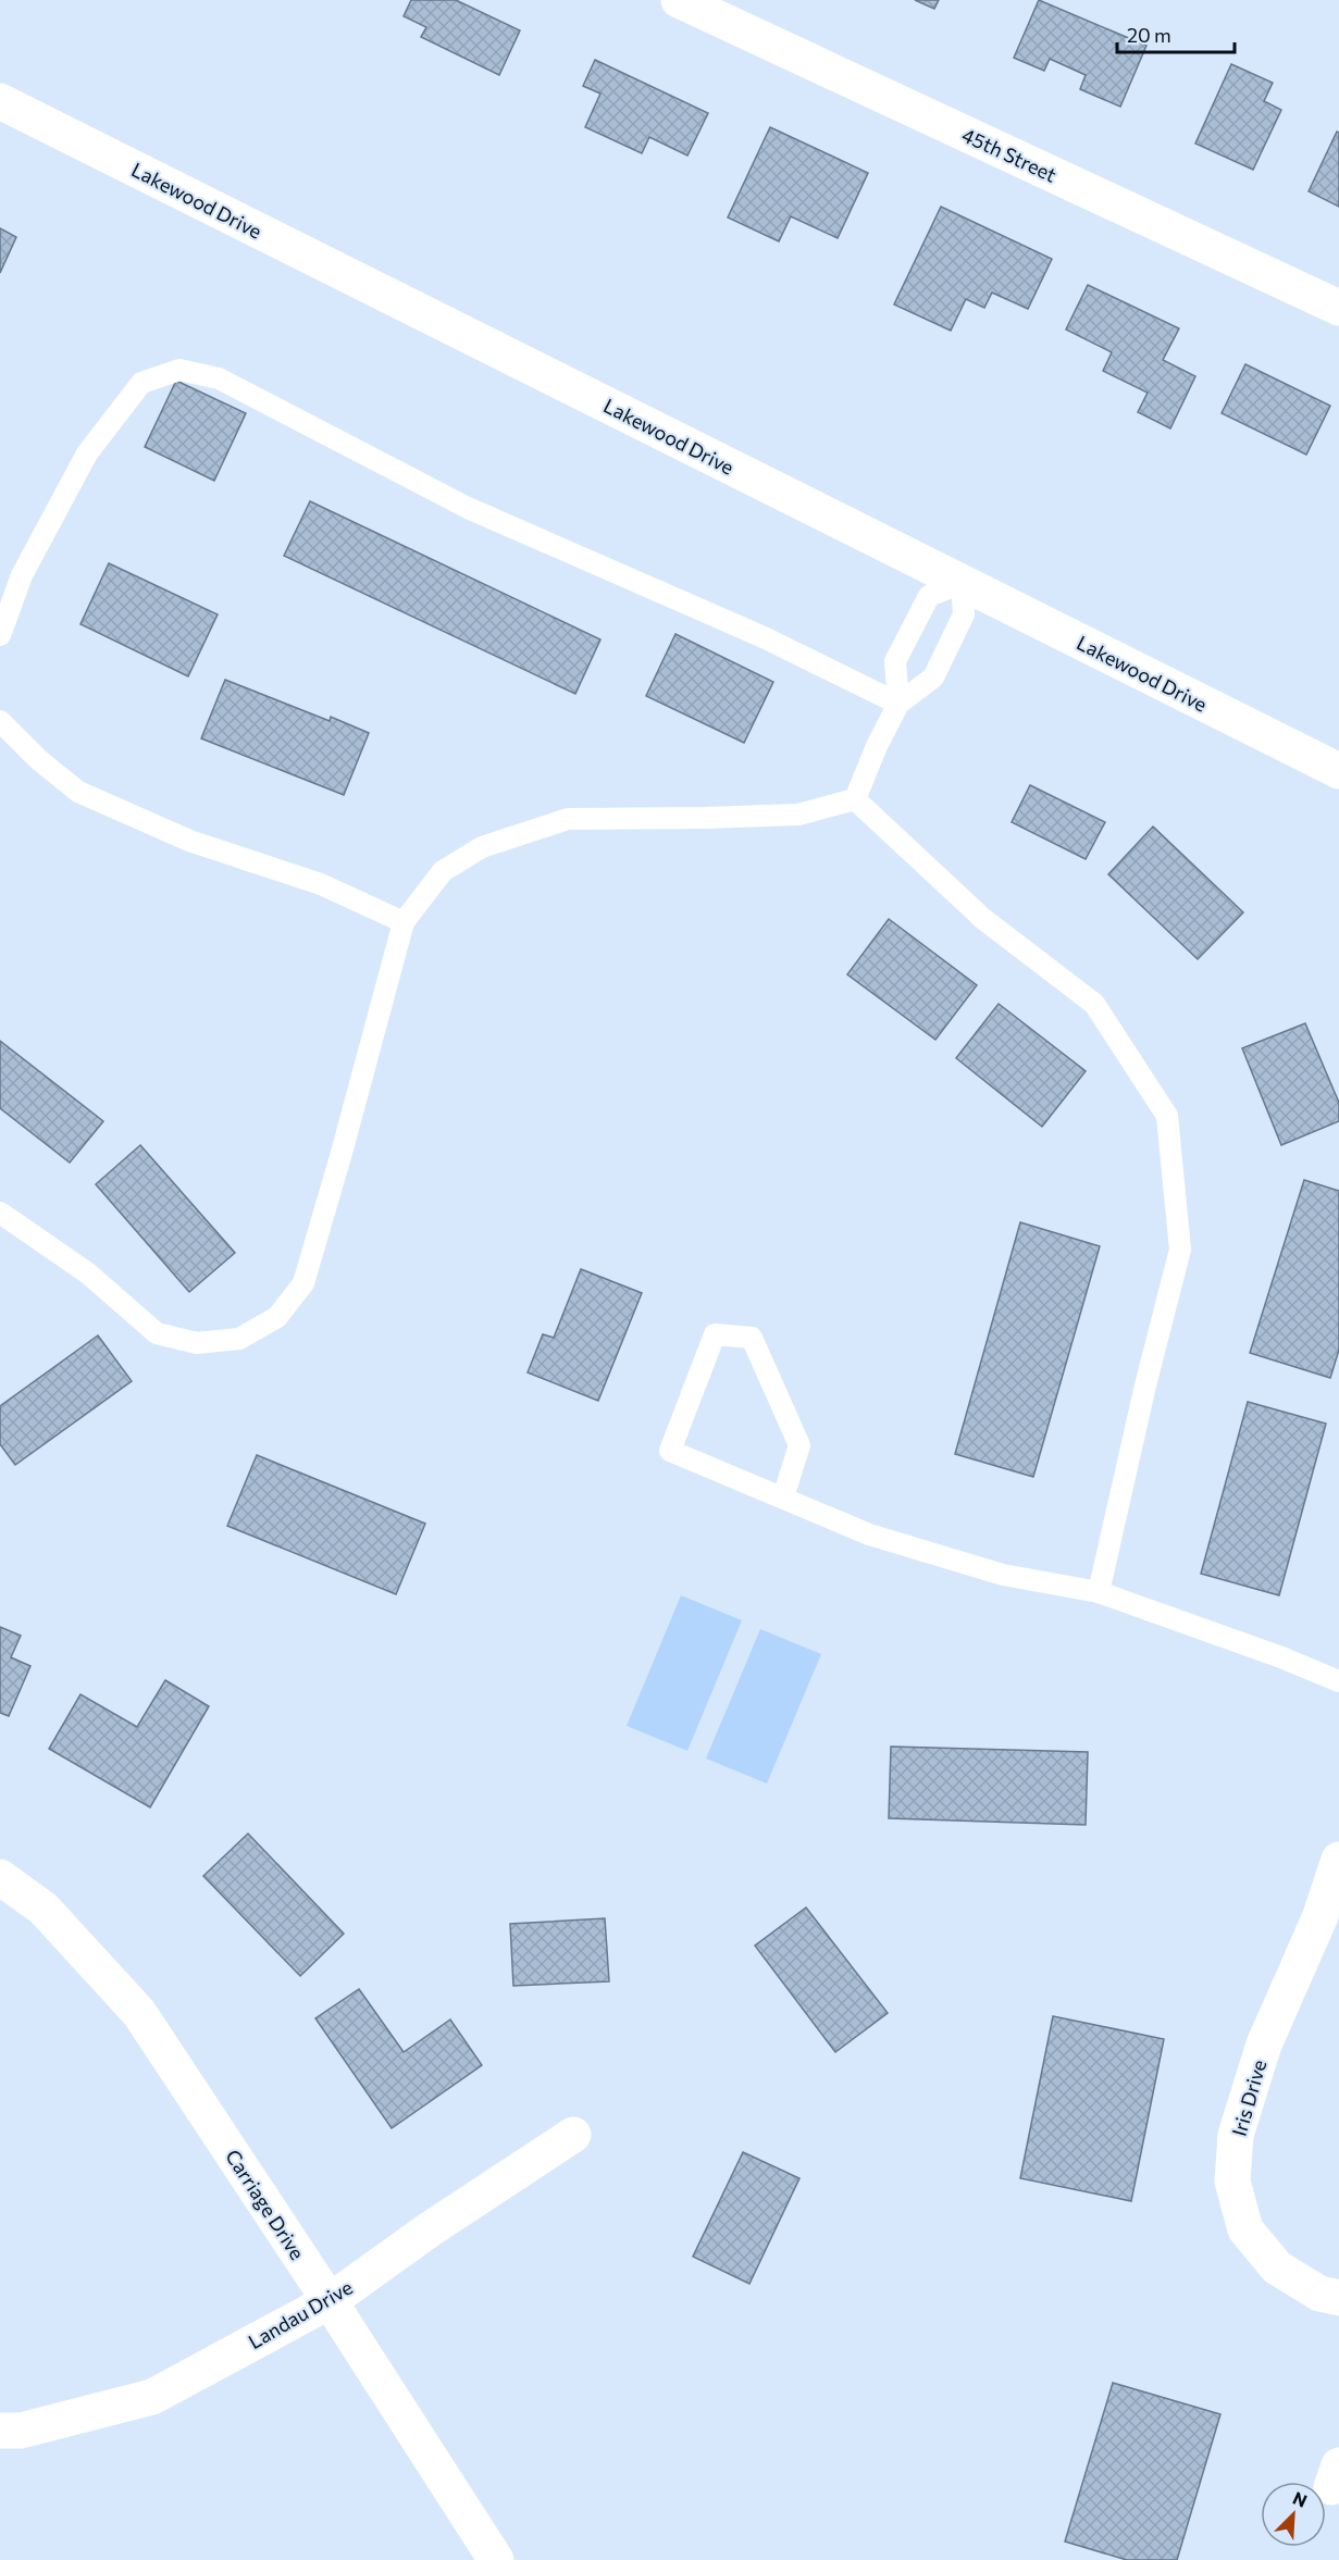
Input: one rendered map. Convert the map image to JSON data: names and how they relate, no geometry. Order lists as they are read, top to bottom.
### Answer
{
  "streets": {
    "street": [
      "45th Street",
      "Lakewood Drive",
      "Iris Drive",
      "Carriage Drive",
      "Landau Drive"
    ]
  },
  "crossings": [
    ["Carriage Drive", "Landau Drive"]
  ],
  "scale_bar": "20 m",
  "north": "top right"
}
